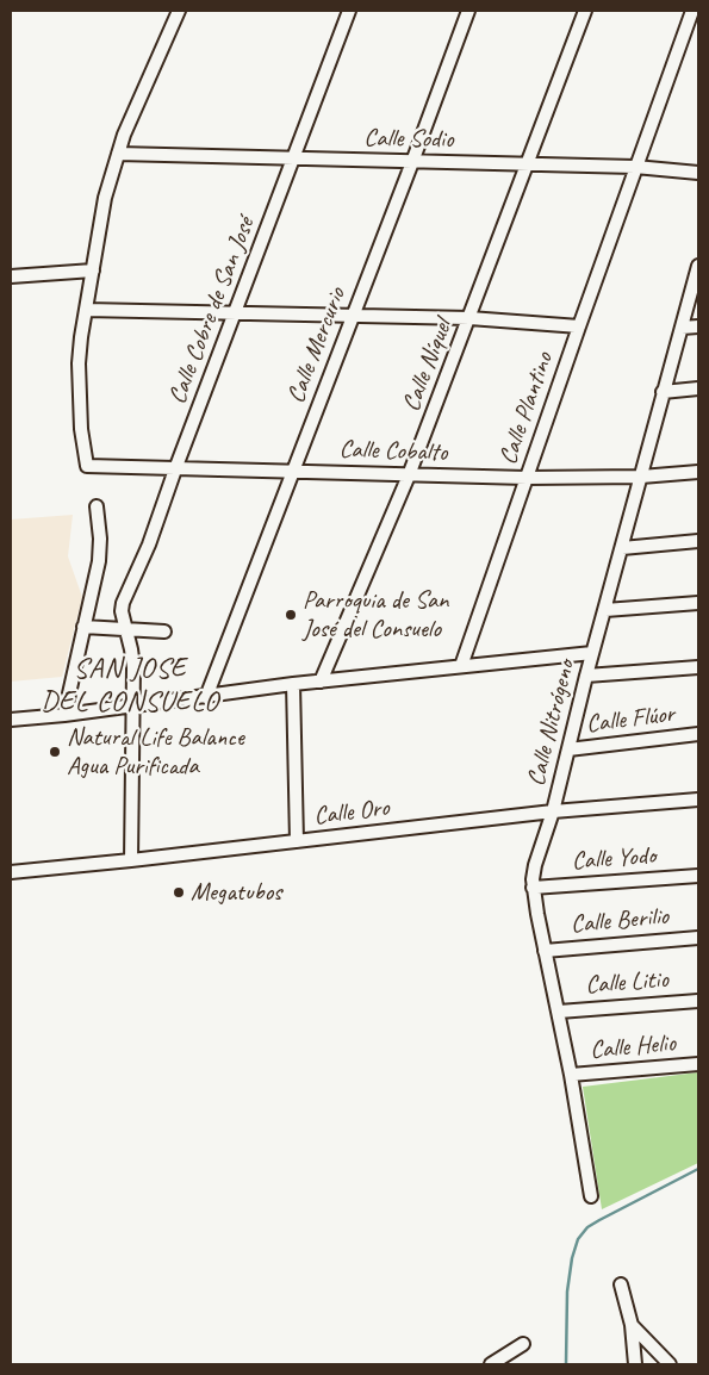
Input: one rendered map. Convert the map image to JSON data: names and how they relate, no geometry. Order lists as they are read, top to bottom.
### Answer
{
  "streets": {
    "street": [
      "Calle Sodio",
      "Calle Cobre de San José",
      "Calle Mercurio",
      "Calle Níquel",
      "Calle Plantino",
      "Calle Cobalto",
      "Calle Flúor",
      "Calle Nitrógeno",
      "Calle Oro",
      "Calle Yodo",
      "Calle Berilio",
      "Calle Litio",
      "Calle Helio"
    ]
  },
  "crossings": [
    ["Calle Sodio", "Calle Cobre de San José"],
    ["Calle Sodio", "Calle Mercurio"],
    ["Calle Sodio", "Calle Níquel"],
    ["Calle Sodio", "Calle Plantino"],
    ["Calle Cobre de San José", "Calle Cobalto"],
    ["Calle Cobre de San José", "Calle Oro"],
    ["Calle Mercurio", "Calle Cobalto"],
    ["Calle Níquel", "Calle Cobalto"],
    ["Calle Plantino", "Calle Cobalto"],
    ["Calle Cobalto", "Calle Nitrógeno"],
    ["Calle Flúor", "Calle Nitrógeno"],
    ["Calle Nitrógeno", "Calle Oro"],
    ["Calle Nitrógeno", "Calle Yodo"],
    ["Calle Nitrógeno", "Calle Berilio"],
    ["Calle Nitrógeno", "Calle Litio"],
    ["Calle Nitrógeno", "Calle Helio"]
  ],
  "districts": ["SAN JOSE DEL CONSUELO"],
  "places": ["Parroquia de San José del Consuelo", "Natural Life Balance Agua Purificada", "Megatubos"]
}
